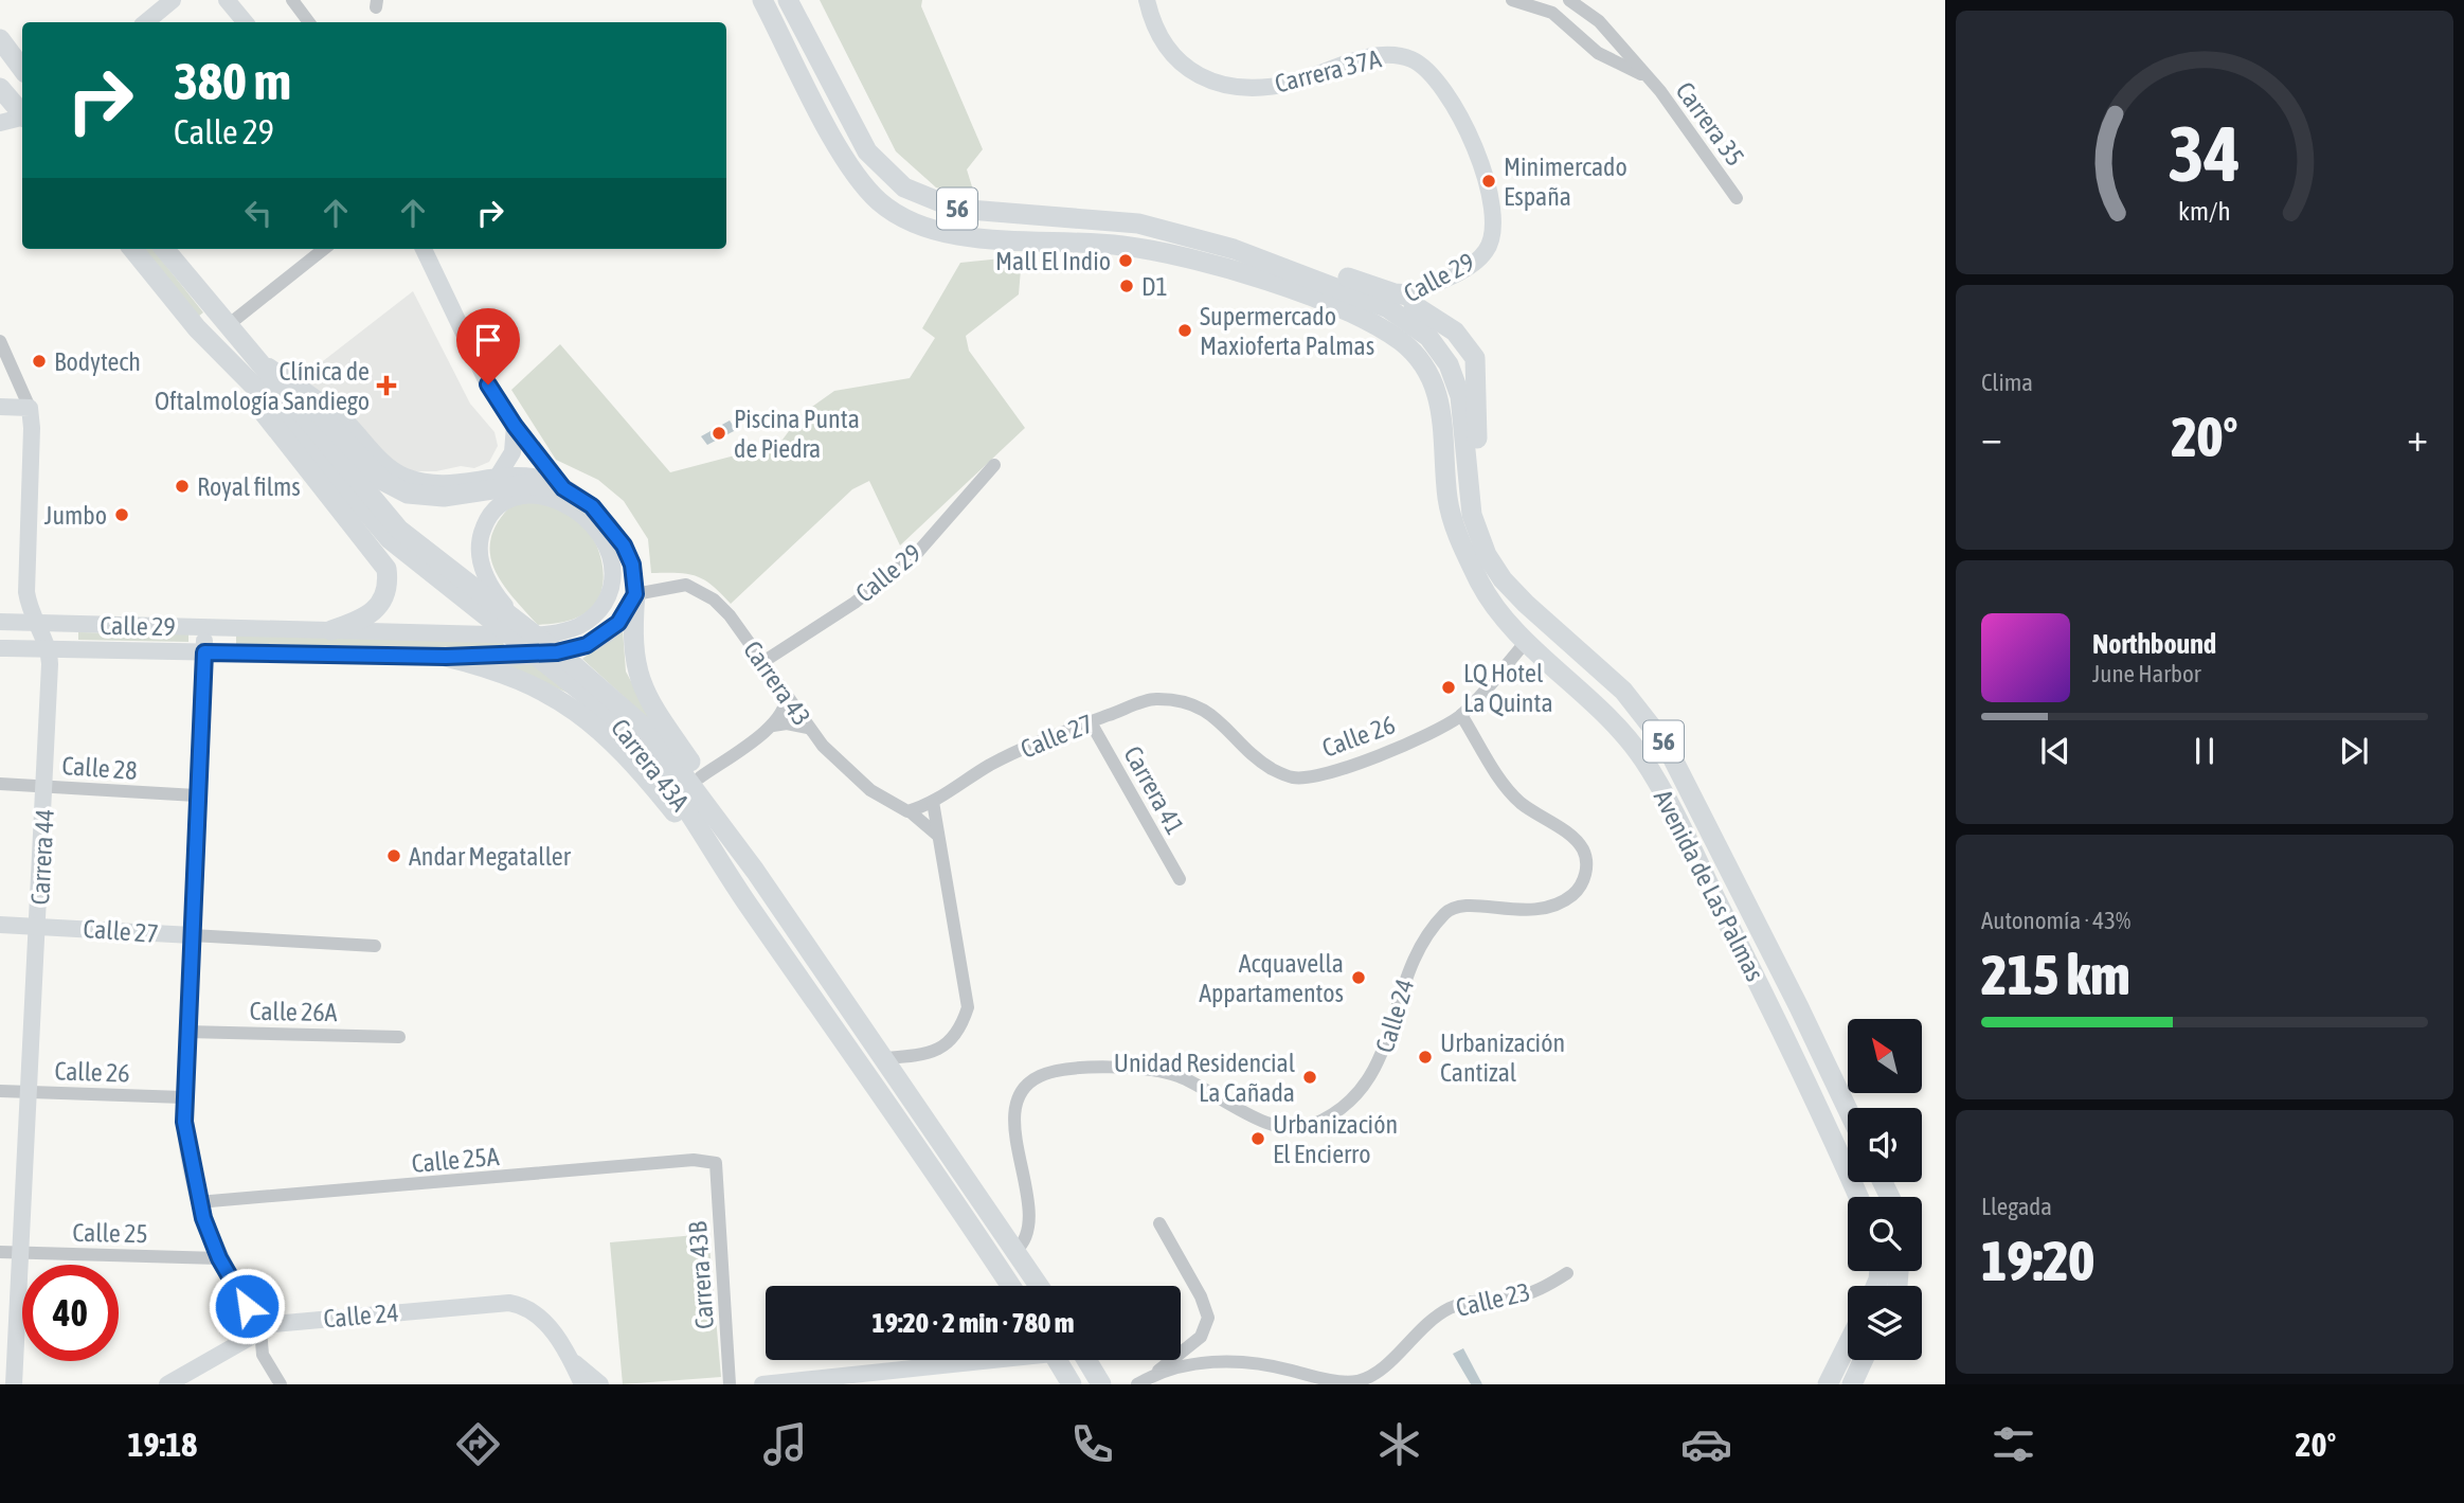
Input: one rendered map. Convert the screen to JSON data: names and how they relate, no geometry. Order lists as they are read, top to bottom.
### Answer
{
  "streets": {
    "main road": ["56", "Carrera 43A", "Avenida de Las Palmas"],
    "street": [
      "Carrera 37A",
      "Carrera 35",
      "Calle 29",
      "Carrera 43",
      "Calle 27",
      "Calle 26",
      "Calle 28",
      "Carrera 41",
      "Carrera 44",
      "Calle 26A",
      "Calle 24",
      "Calle 25A",
      "Calle 25",
      "Carrera 43B",
      "Calle 23"
    ]
  },
  "crossings": [
    ["Carrera 37A", "Calle 29"],
    ["Calle 29", "Carrera 43"],
    ["Calle 29", "Carrera 43A"],
    ["Calle 29", "Carrera 44"],
    ["Calle 29", "Avenida de Las Palmas"],
    ["Calle 27", "Calle 26"],
    ["Calle 27", "Carrera 41"],
    ["Calle 27", "Carrera 44"],
    ["Calle 26", "Carrera 44"],
    ["Calle 26", "Avenida de Las Palmas"],
    ["Calle 26", "Calle 24"],
    ["Carrera 43A", "Calle 24"],
    ["Calle 28", "Carrera 44"],
    ["Carrera 44", "Calle 25"],
    ["Calle 25A", "Carrera 43B"]
  ],
  "places": {
    "other": [
      "Minimercado España",
      "Mall El Indio",
      "D1",
      "Supermercado Maxioferta Palmas",
      "Bodytech",
      "Piscina Punta de Piedra",
      "Royal films",
      "Jumbo",
      "LQ Hotel La Quinta",
      "Andar Megataller",
      "Acquavella Appartamentos",
      "Urbanización Cantizal",
      "Unidad Residencial La Cañada",
      "Urbanización El Encierro"
    ],
    "health": ["Clínica de Oftalmología Sandiego"]
  },
  "north": "top left",
  "page": {
    "turn": ["380 m", "Calle 29"],
    "tile": [
      "Clima",
      ["Autonomía · 43%", "215 km"],
      ["Llegada", "19:20"]
    ],
    "heat": ["−", "20°", "+"],
    "song": ["Northbound", "June Harbor"],
    "limit": "40",
    "trip": "19:20 · 2 min · 780 m",
    "tabs": ["19:18", "20°"],
    "gauge": ["34", "km/h"]
  }
}
